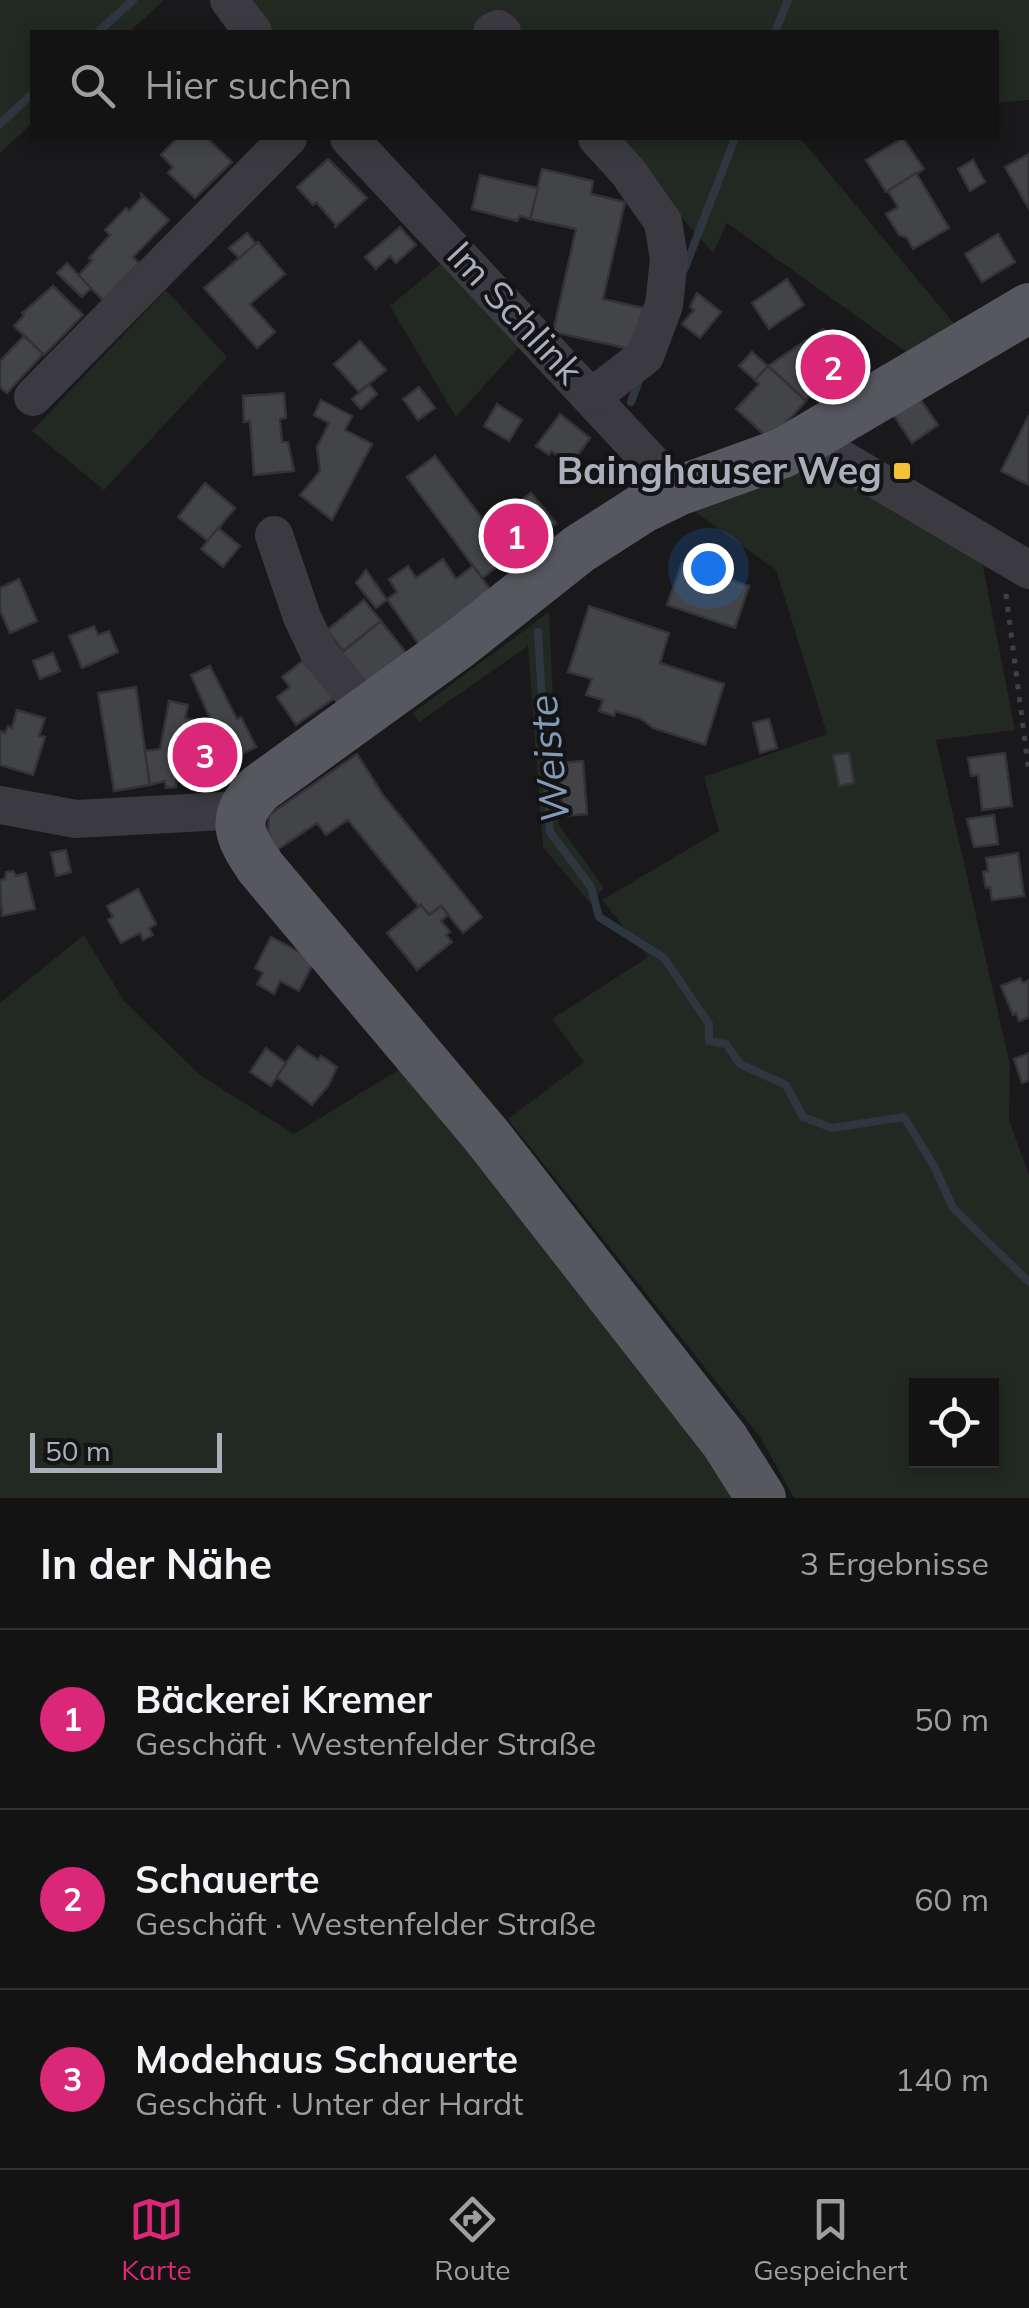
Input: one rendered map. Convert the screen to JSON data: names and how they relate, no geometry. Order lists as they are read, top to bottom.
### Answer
{
  "streets": {
    "street": ["Im Schlink"]
  },
  "water": ["Weiste"],
  "places": {
    "transit": ["Bainghauser Weg"]
  },
  "scale_bar": "50 m",
  "page": {
    "search": "Hier suchen",
    "pins": ["2", "1", "3"],
    "scale": "50 m",
    "heading": ["In der Nähe", "3 Ergebnisse"],
    "list": [
      {
        "mark": "1",
        "name": "Bäckerei Kremer",
        "note": "Geschäft · Westenfelder Straße",
        "value": "50 m"
      },
      {
        "mark": "2",
        "name": "Schauerte",
        "note": "Geschäft · Westenfelder Straße",
        "value": "60 m"
      },
      {
        "mark": "3",
        "name": "Modehaus Schauerte",
        "note": "Geschäft · Unter der Hardt",
        "value": "140 m"
      }
    ],
    "nav": ["Karte", "Route", "Gespeichert"]
  }
}
